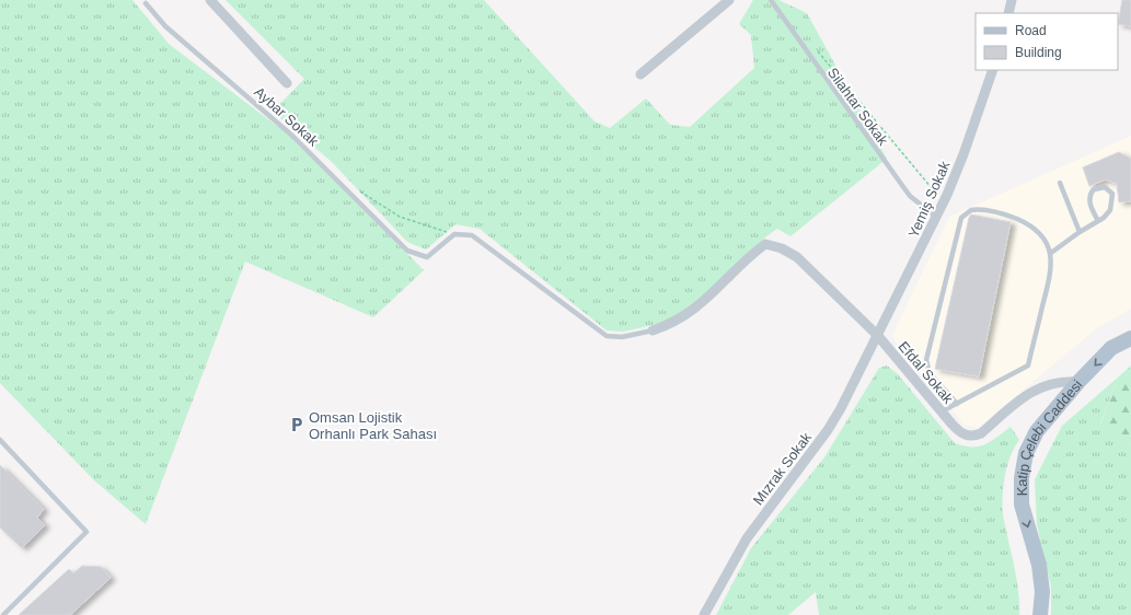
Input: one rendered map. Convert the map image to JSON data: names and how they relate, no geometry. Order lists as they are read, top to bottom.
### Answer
{
  "streets": {
    "main road": ["Katip Çelebi Caddesi"],
    "street": ["Yemiş Sokak", "Efdal Sokak", "Mızrak Sokak"],
    "lane": ["Silahtar Sokak", "Aybar Sokak"]
  },
  "crossings": [
    ["Silahtar Sokak", "Yemiş Sokak"],
    ["Yemiş Sokak", "Efdal Sokak"],
    ["Yemiş Sokak", "Mızrak Sokak"],
    ["Efdal Sokak", "Katip Çelebi Caddesi"],
    ["Efdal Sokak", "Mızrak Sokak"]
  ],
  "one_way": ["Katip Çelebi Caddesi"],
  "places": {
    "parking": ["Omsan Lojistik Orhanlı Park Sahası"]
  },
  "legend": ["Road", "Building"]
}
